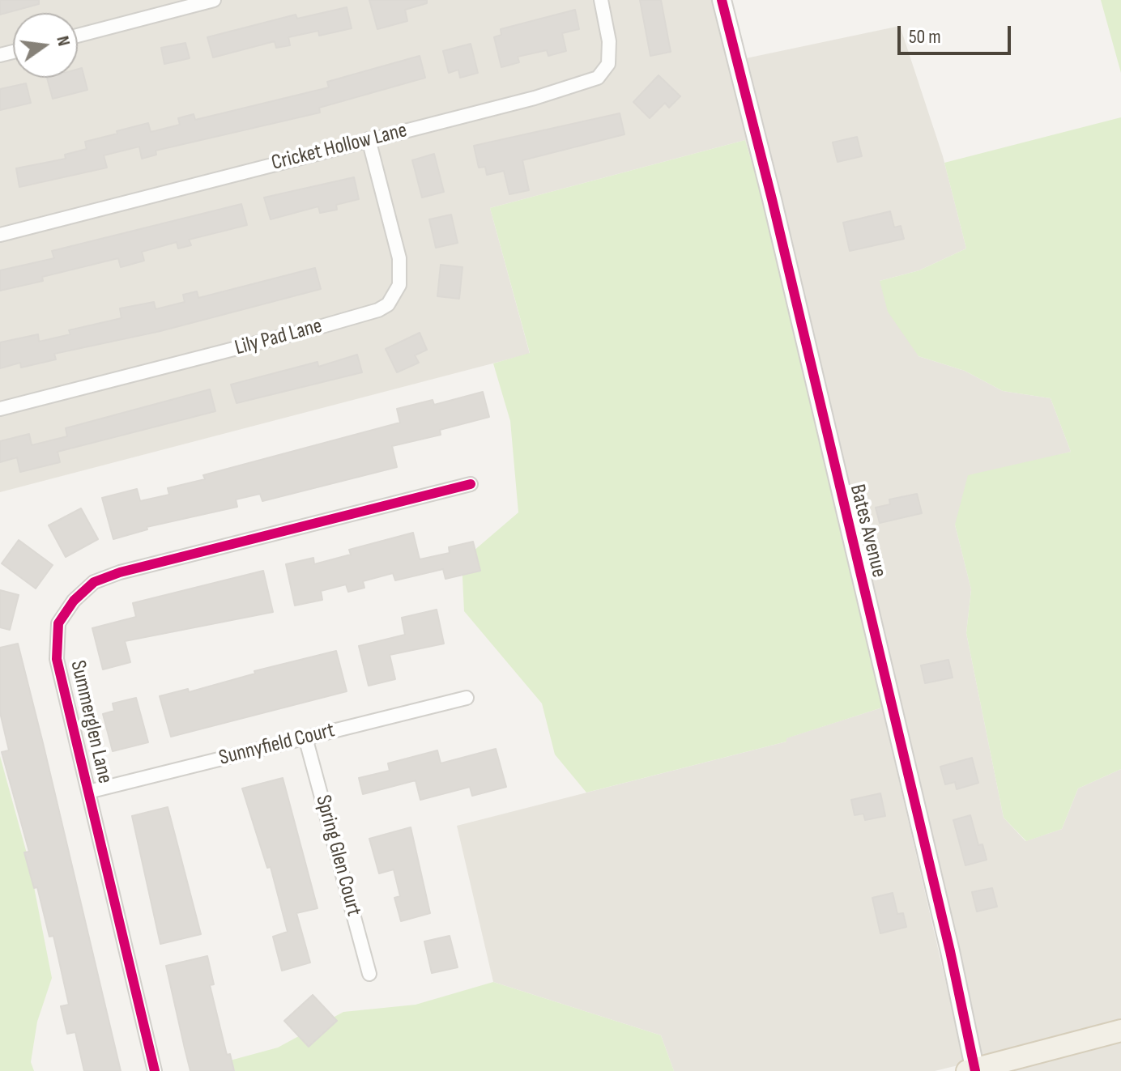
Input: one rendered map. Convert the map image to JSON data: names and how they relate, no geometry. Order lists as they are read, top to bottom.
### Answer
{
  "streets": {
    "street": [
      "Cricket Hollow Lane",
      "Lily Pad Lane",
      "Bates Avenue",
      "Summerglen Lane",
      "Sunnyfield Court",
      "Spring Glen Court"
    ]
  },
  "crossings": [
    ["Cricket Hollow Lane", "Lily Pad Lane"],
    ["Summerglen Lane", "Sunnyfield Court"],
    ["Sunnyfield Court", "Spring Glen Court"]
  ],
  "scale_bar": "50 m",
  "north": "right"
}
